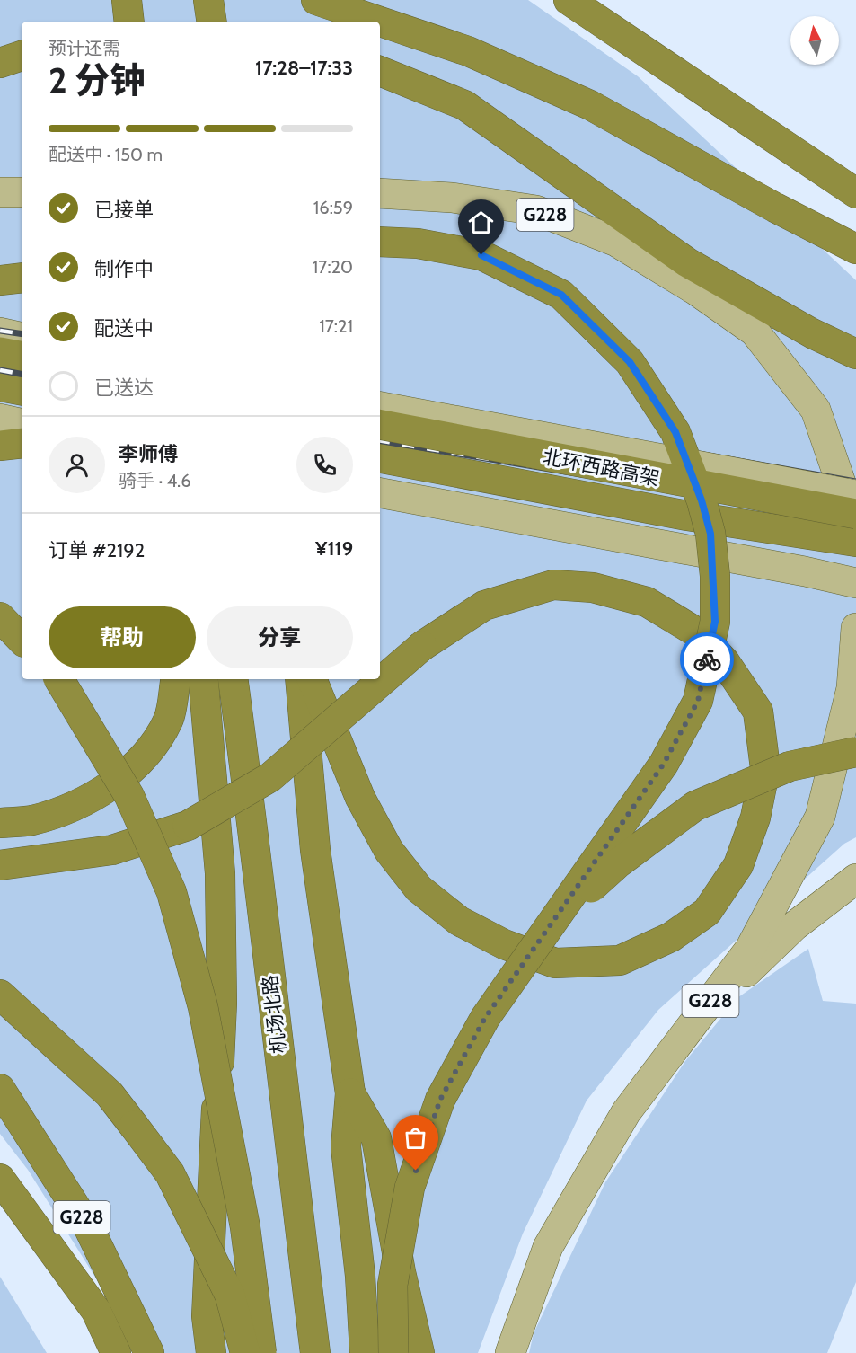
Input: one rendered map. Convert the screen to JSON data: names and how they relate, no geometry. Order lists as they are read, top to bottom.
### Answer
{
  "streets": {
    "highway": ["G228", "北环西路高架", "机场北路"]
  },
  "north": "top",
  "page": {
    "heading": ["2 分钟", "预计还需", "17:28–17:33"],
    "panel": [
      "李师傅",
      "骑手 · 4.6",
      "订单 #2192",
      "¥119"
    ],
    "bar": "配送中 · 150 m",
    "list": [
      ["已接单", "16:59"],
      ["制作中", "17:20"],
      ["配送中", "17:21"],
      "已送达"
    ],
    "buttons": ["帮助", "分享"]
  }
}
